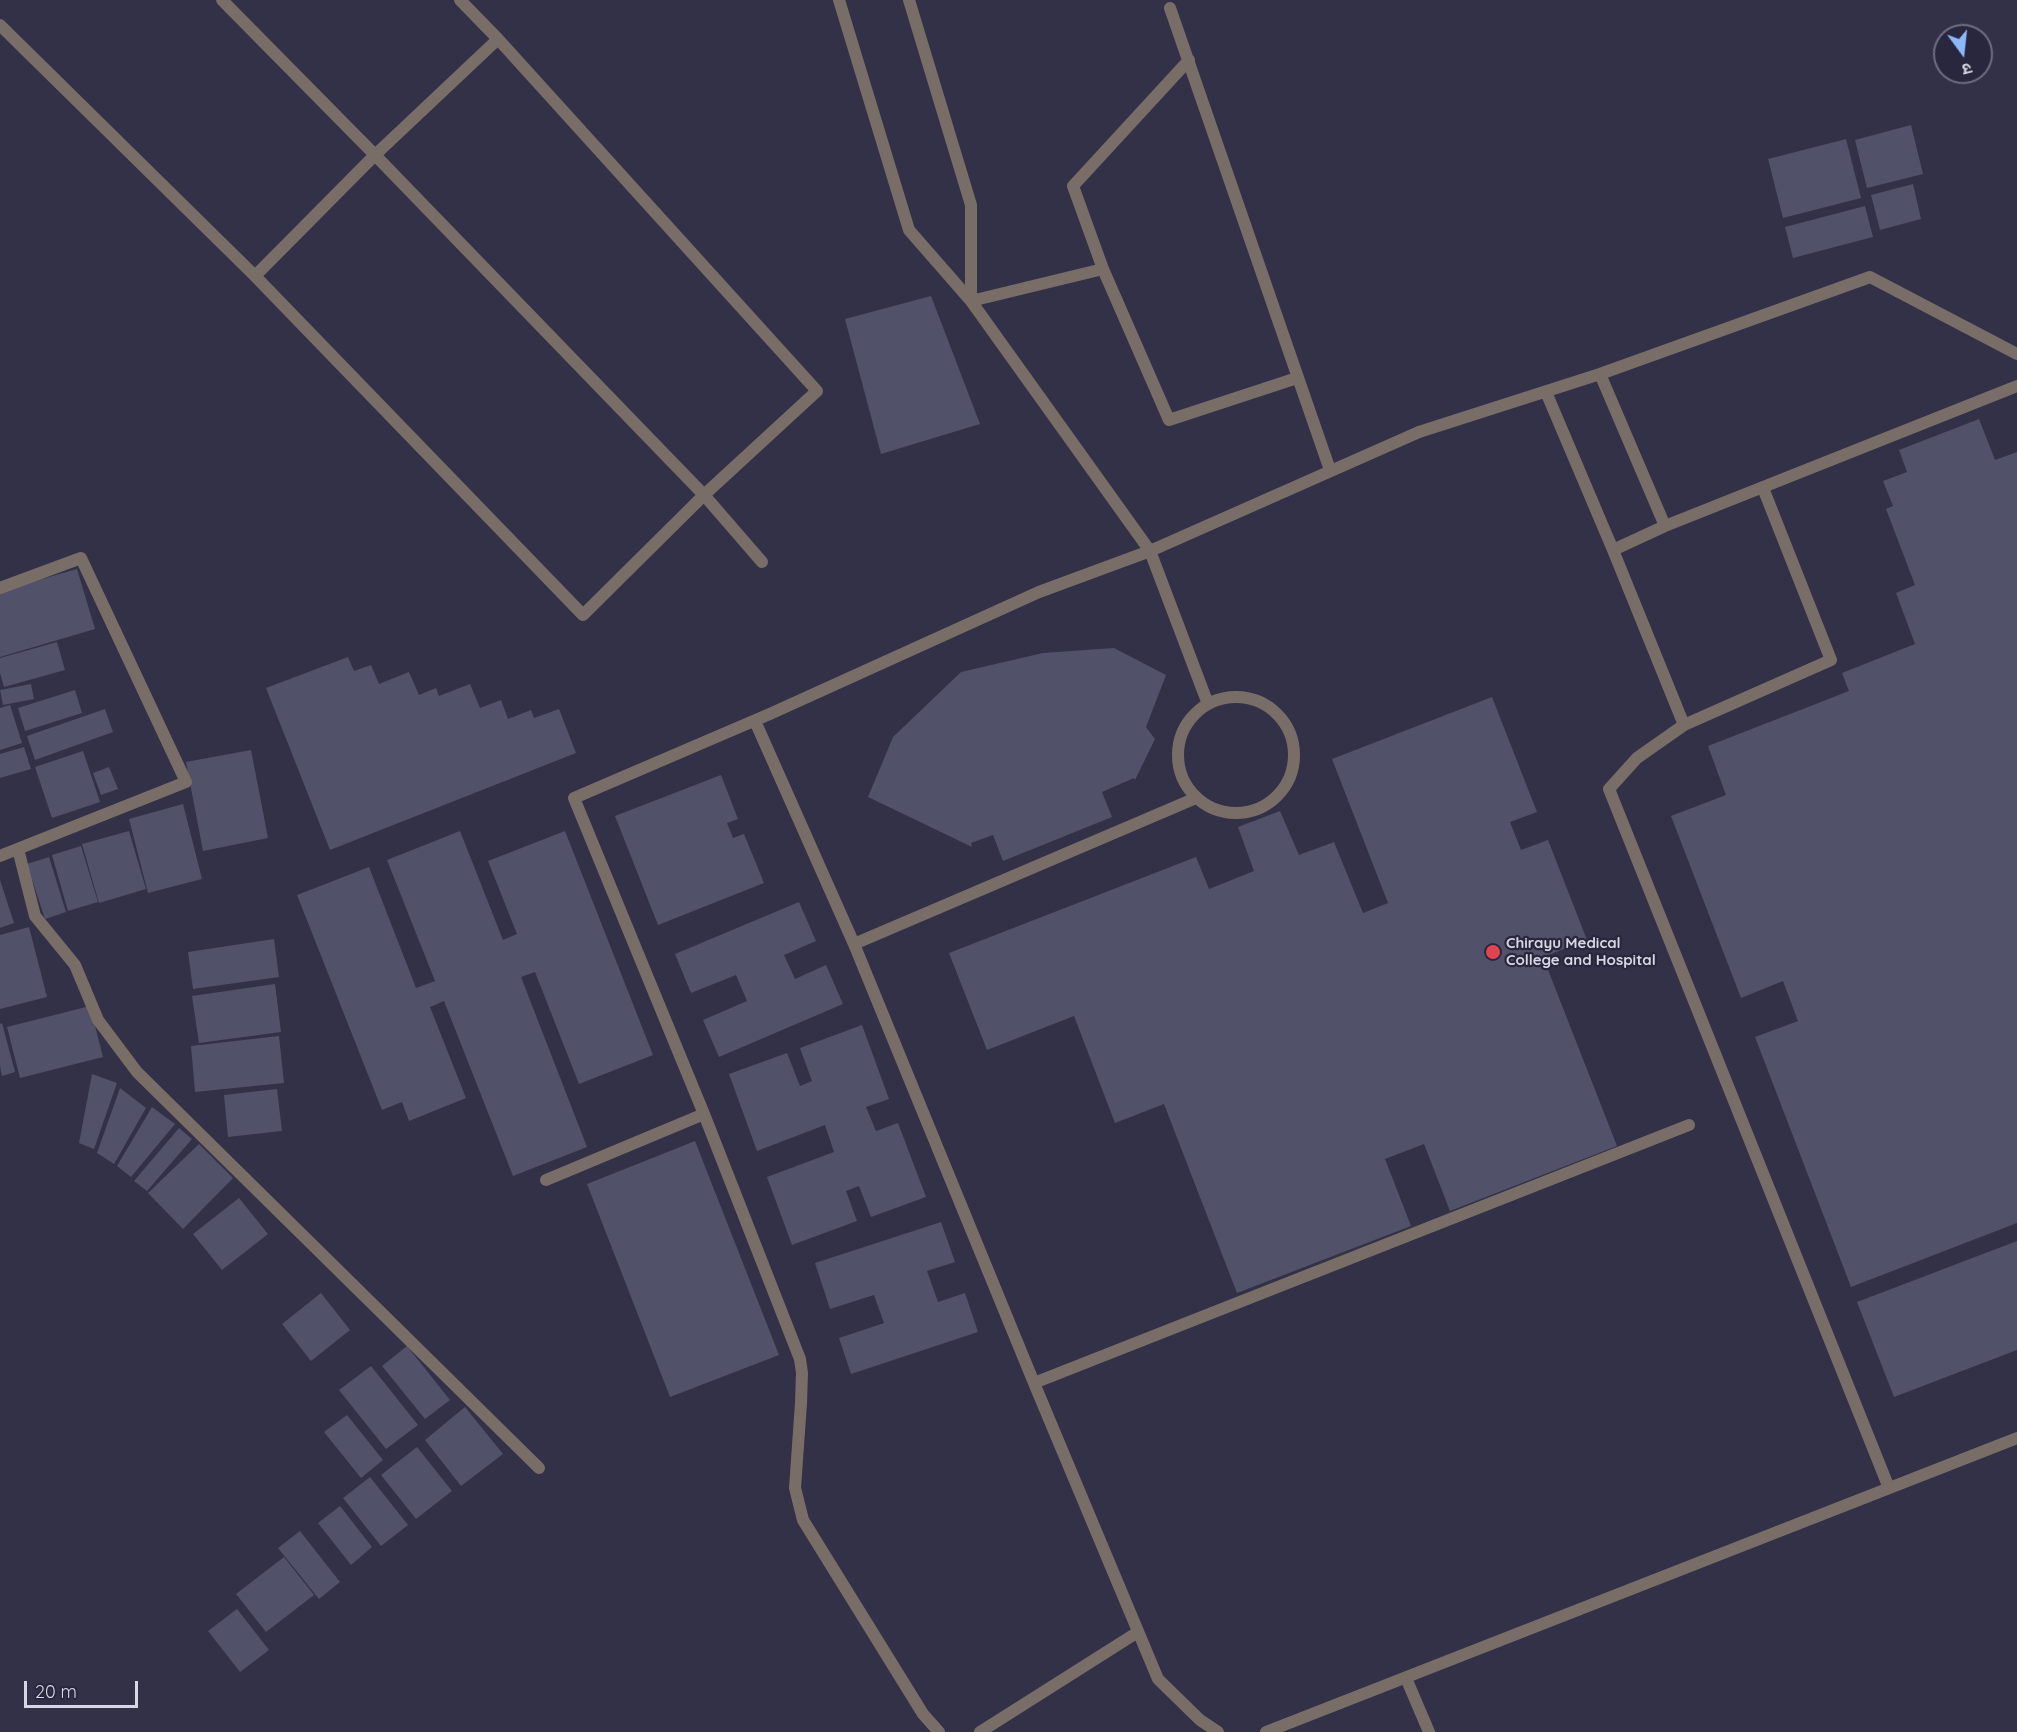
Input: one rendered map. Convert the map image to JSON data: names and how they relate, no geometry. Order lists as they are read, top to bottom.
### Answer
{
  "places": ["Chirayu Medical College and Hospital"],
  "scale_bar": "20 m",
  "north": "bottom"
}
